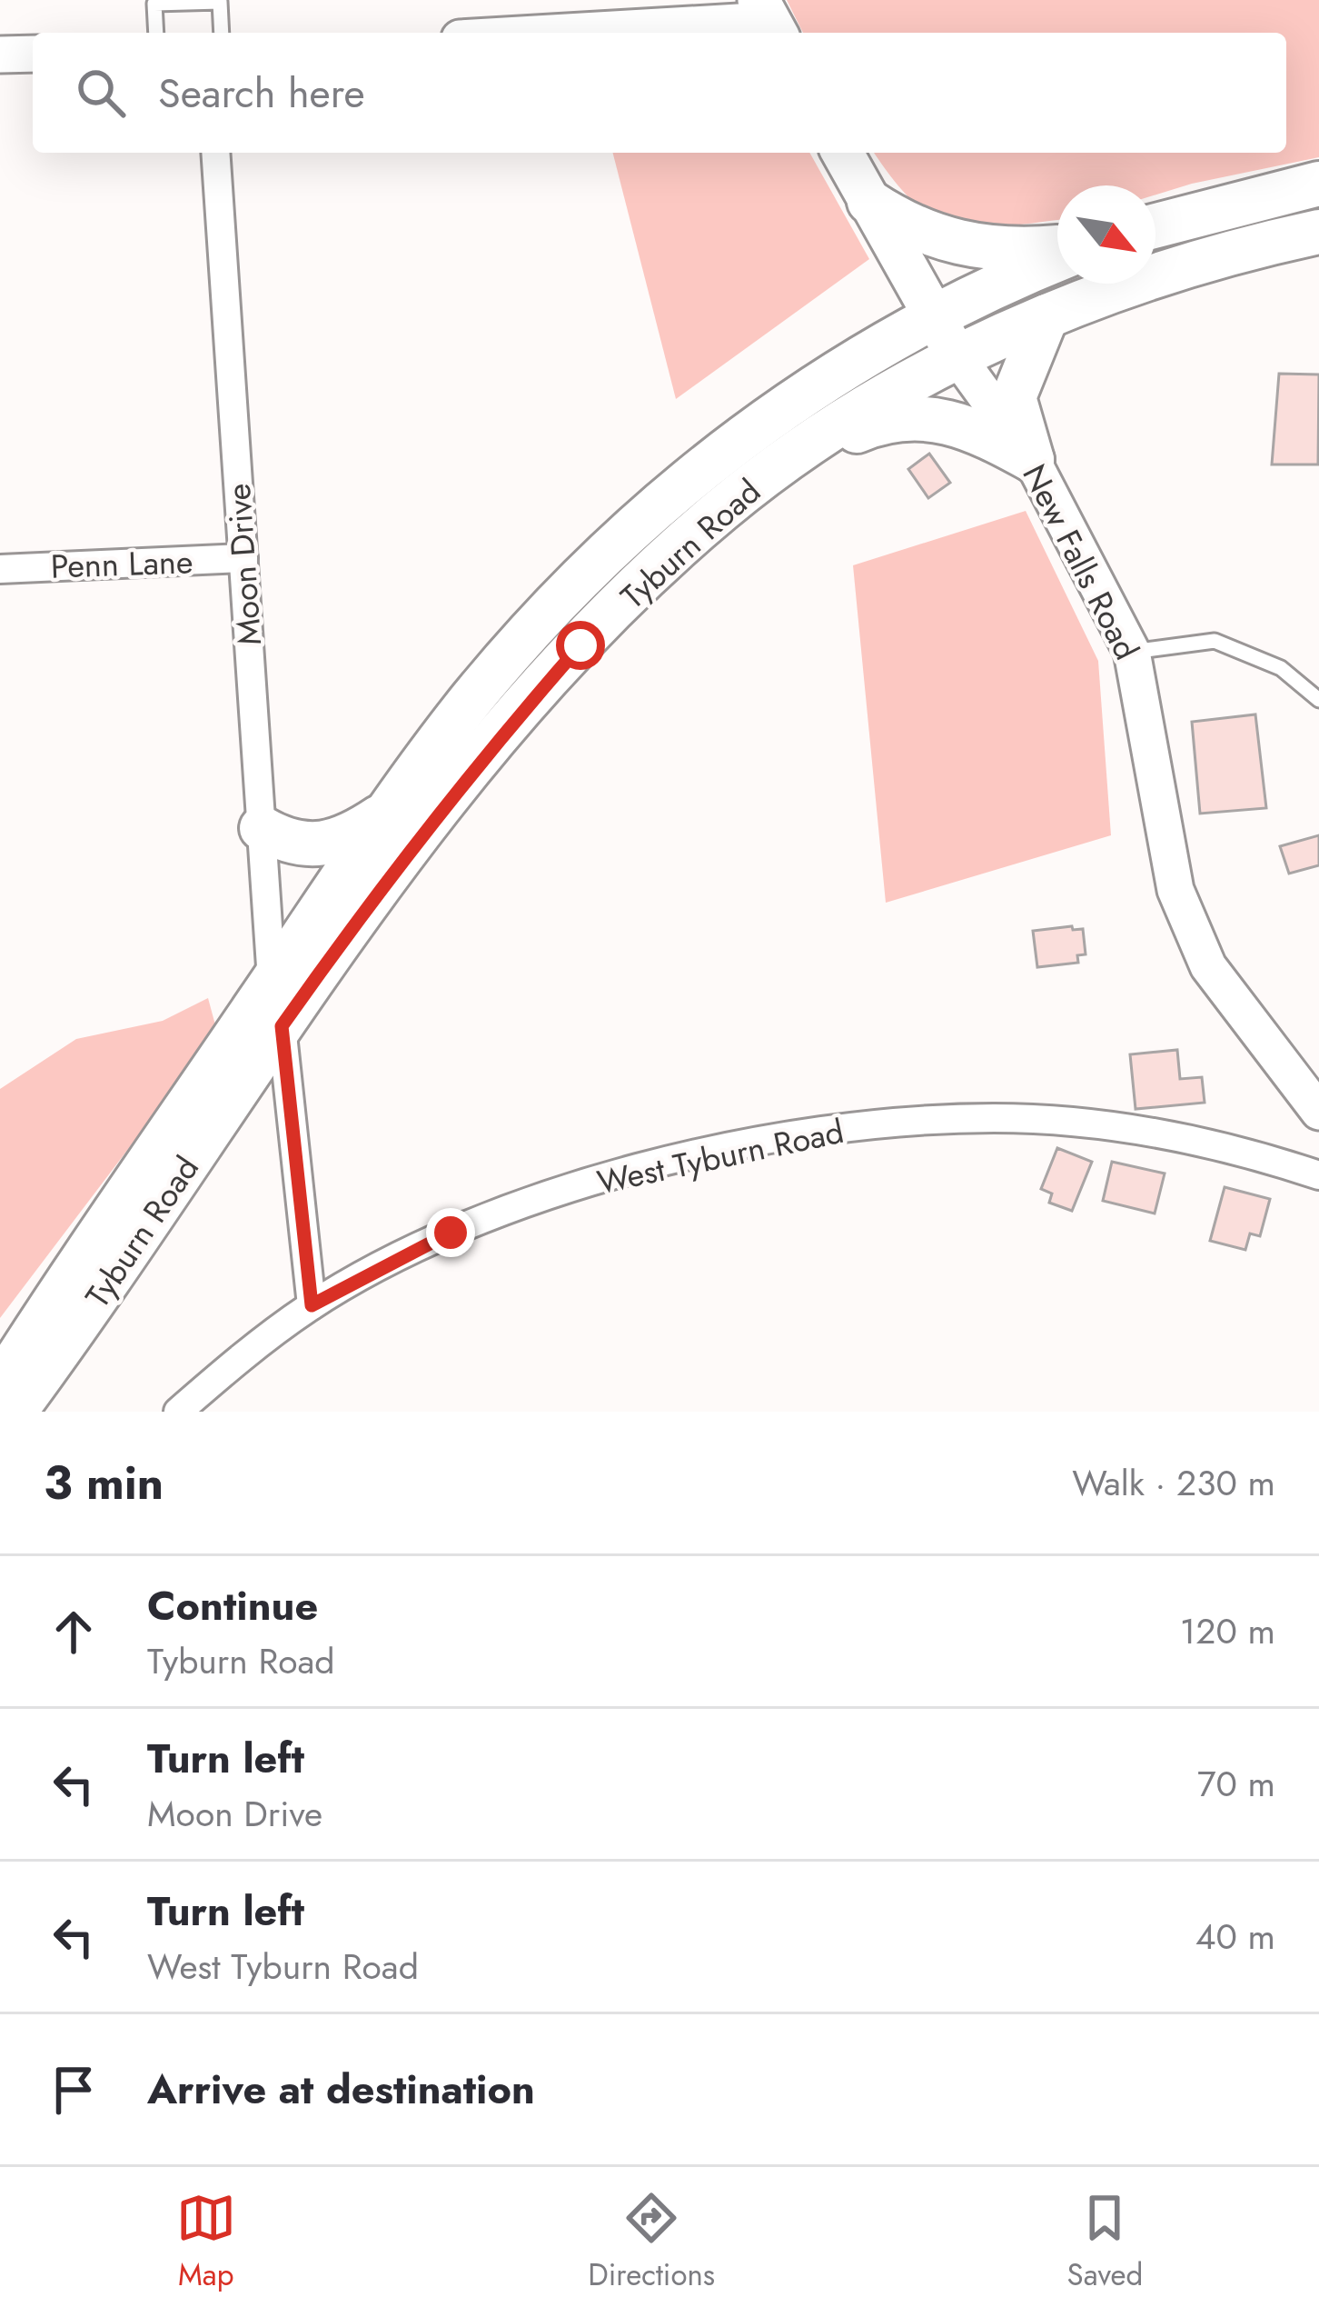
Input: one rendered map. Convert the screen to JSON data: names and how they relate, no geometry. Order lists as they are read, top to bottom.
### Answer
{
  "streets": {
    "main road": ["Tyburn Road", "New Falls Road"],
    "street": ["Penn Lane", "Moon Drive", "West Tyburn Road"]
  },
  "crossings": [
    ["Tyburn Road", "New Falls Road"],
    ["Tyburn Road", "Moon Drive"],
    ["Penn Lane", "Moon Drive"]
  ],
  "north": "bottom right",
  "page": {
    "search": "Search here",
    "heading": ["3 min", "Walk · 230 m"],
    "list": [
      ["Continue", "Tyburn Road", "120 m"],
      ["Turn left", "Moon Drive", "70 m"],
      ["Turn left", "West Tyburn Road", "40 m"],
      "Arrive at destination"
    ],
    "nav": ["Map", "Directions", "Saved"]
  }
}
